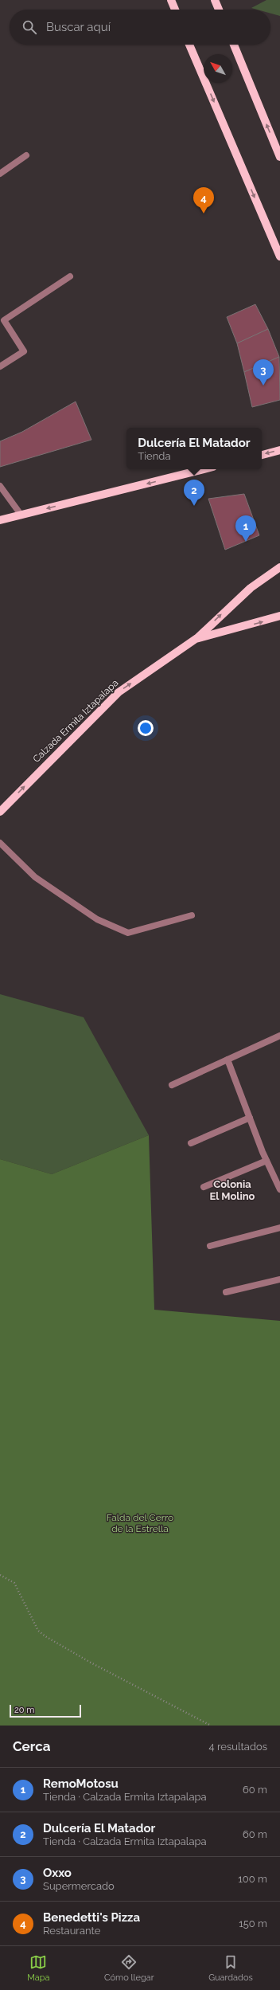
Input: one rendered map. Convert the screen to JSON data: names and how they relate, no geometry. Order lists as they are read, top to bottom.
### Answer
{
  "streets": {
    "main road": ["Calzada Ermita Iztapalapa"]
  },
  "one_way": ["Calzada Ermita Iztapalapa"],
  "districts": ["Colonia El Molino"],
  "parks": ["Falda del Cerro de la Estrella"],
  "scale_bar": "20 m",
  "north": "top left",
  "page": {
    "search": "Buscar aquí",
    "pins": [
      "4",
      "3",
      "2",
      "1"
    ],
    "popup": ["Dulcería El Matador", "Tienda"],
    "scale": "20 m",
    "heading": ["Cerca", "4 resultados"],
    "list": [
      {
        "mark": "1",
        "name": "RemoMotosu",
        "note": "Tienda · Calzada Ermita Iztapalapa",
        "value": "60 m"
      },
      {
        "mark": "2",
        "name": "Dulcería El Matador",
        "note": "Tienda · Calzada Ermita Iztapalapa",
        "value": "60 m"
      },
      {
        "mark": "3",
        "name": "Oxxo",
        "note": "Supermercado",
        "value": "100 m"
      },
      {
        "mark": "4",
        "name": "Benedetti's Pizza",
        "note": "Restaurante",
        "value": "150 m"
      }
    ],
    "nav": ["Mapa", "Cómo llegar", "Guardados"]
  }
}
